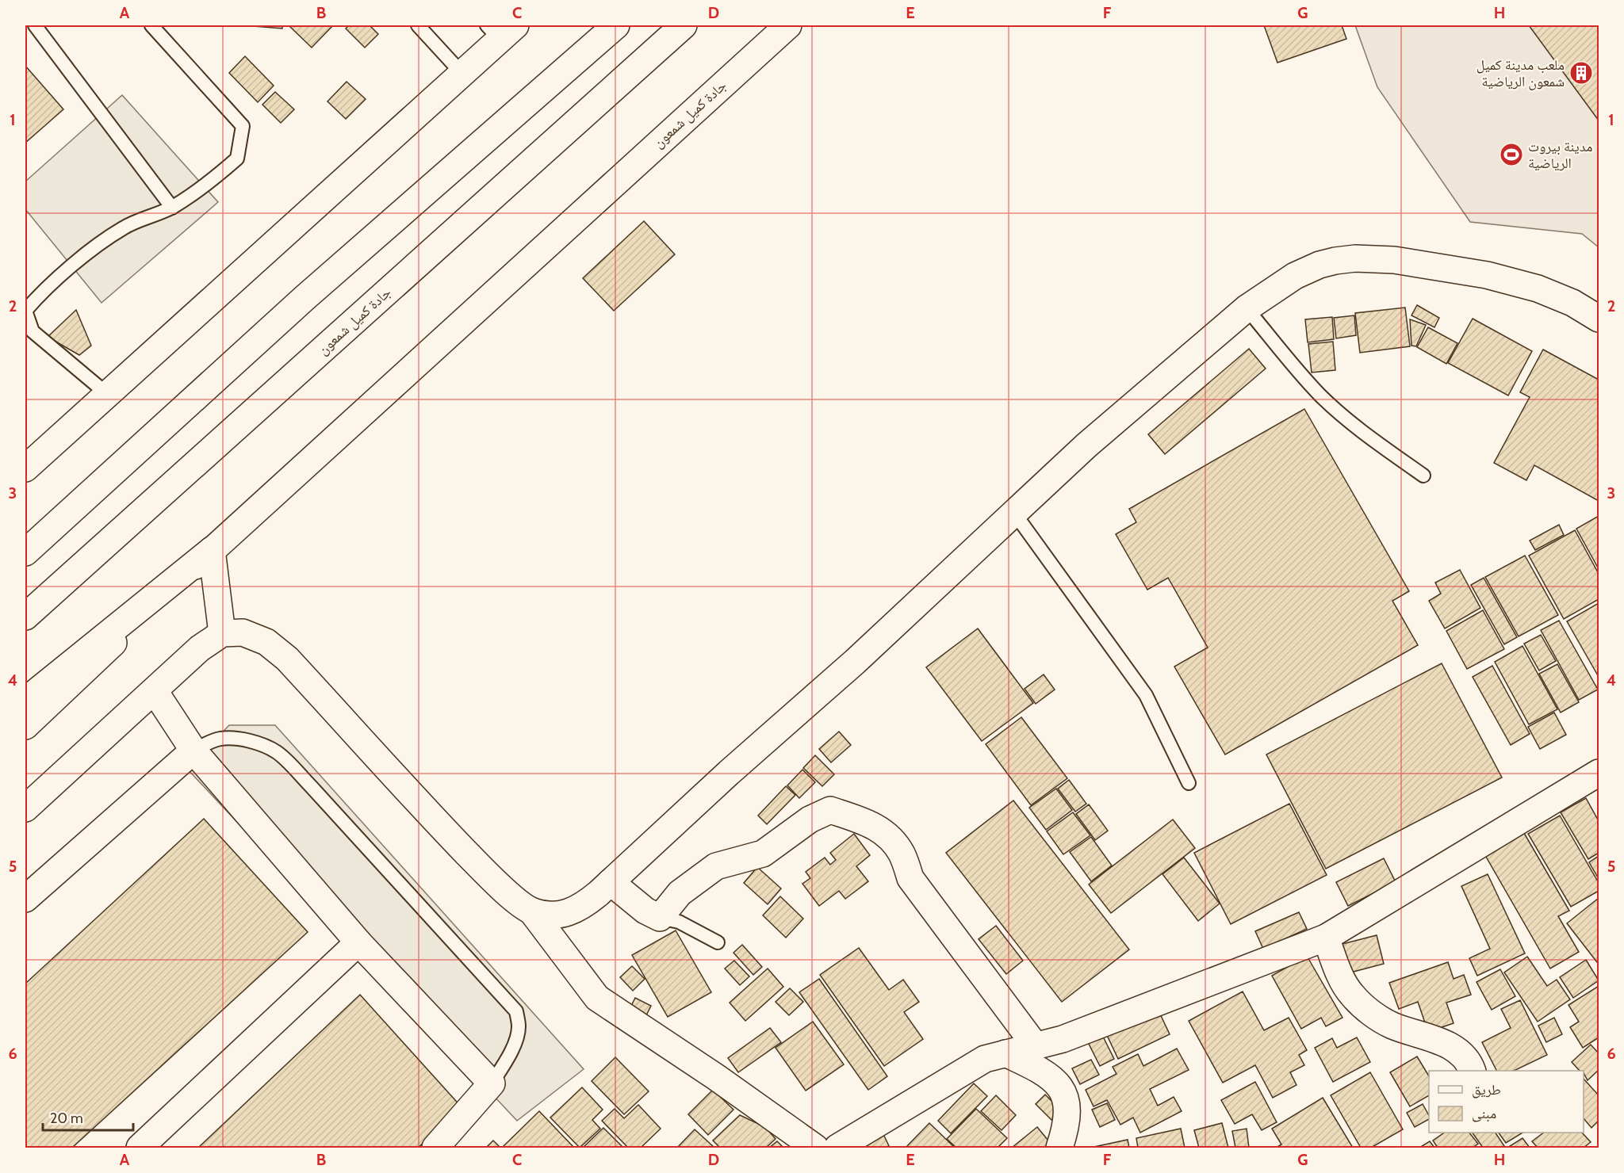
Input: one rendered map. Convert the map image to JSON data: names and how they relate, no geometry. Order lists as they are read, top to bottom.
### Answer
{
  "streets": {
    "main road": ["جادة كميل شمعون"]
  },
  "places": {
    "building": ["ملعب مدينة كميل شمعون الرياضية"],
    "sports": ["مدينة بيروت الرياضية"]
  },
  "legend": ["طريق", "مبنى"],
  "scale_bar": "20 m",
  "grid": {
    "columns": [
      "A",
      "B",
      "C",
      "D",
      "E",
      "F",
      "G",
      "H"
    ],
    "rows": [
      "1",
      "2",
      "3",
      "4",
      "5",
      "6"
    ]
  }
}
